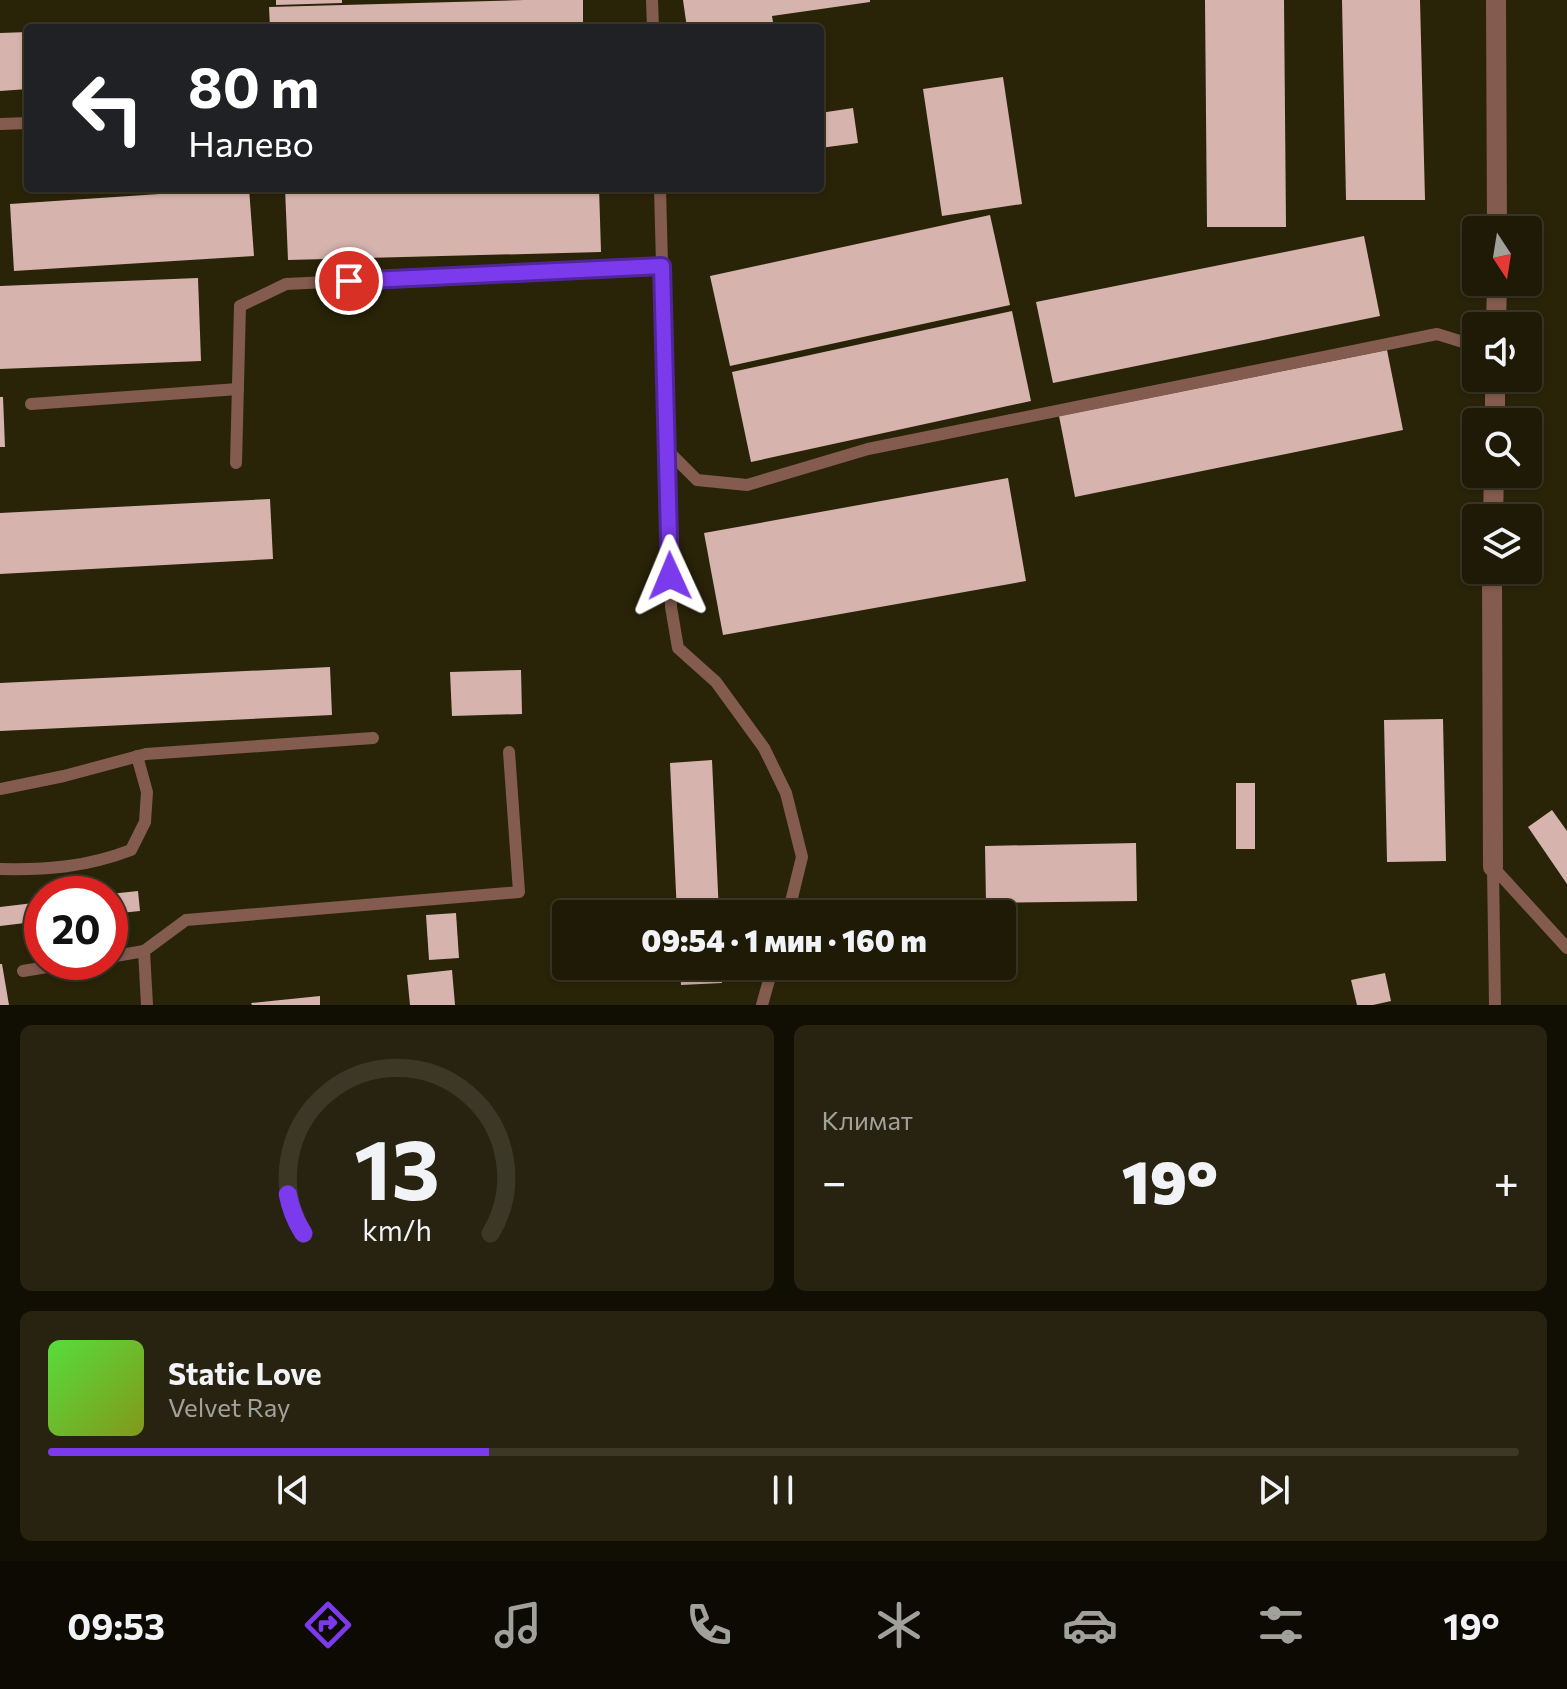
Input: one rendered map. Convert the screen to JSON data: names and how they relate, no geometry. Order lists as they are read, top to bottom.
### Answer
{
  "north": "bottom",
  "page": {
    "turn": ["80 m", "Налево"],
    "limit": "20",
    "trip": "09:54 · 1 мин · 160 m",
    "tile": "Климат",
    "heat": ["−", "19°", "+"],
    "song": ["Static Love", "Velvet Ray"],
    "tabs": ["09:53", "19°"],
    "gauge": ["13", "km/h"]
  }
}
